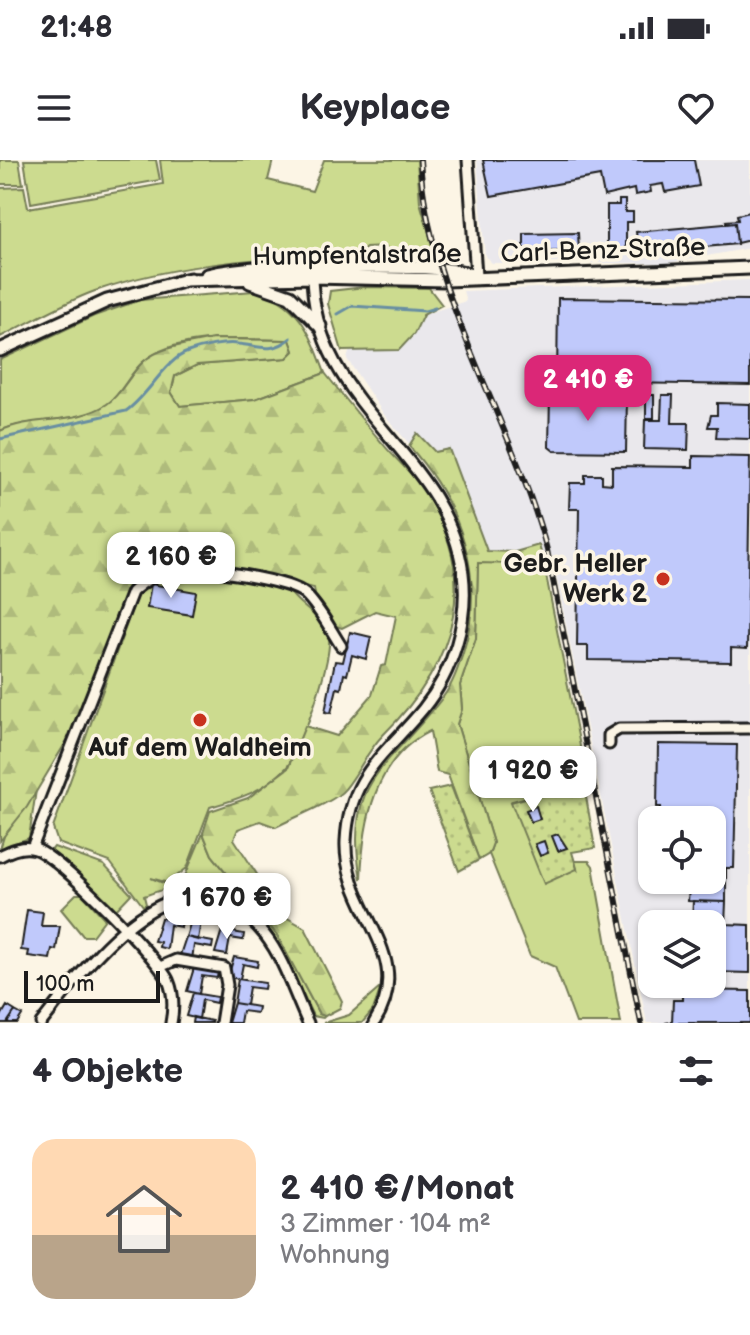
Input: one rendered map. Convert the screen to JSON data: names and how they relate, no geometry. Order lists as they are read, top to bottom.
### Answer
{
  "streets": {
    "street": ["Carl-Benz-Straße", "Humpfentalstraße"]
  },
  "crossings": [
    ["Carl-Benz-Straße", "Humpfentalstraße"]
  ],
  "places": ["Gebr. Heller Werk 2", "Auf dem Waldheim"],
  "scale_bar": "100 m",
  "page": {
    "status": "21:48",
    "header": "Keyplace",
    "price": [
      "2 410 €",
      "2 160 €",
      "1 920 €",
      "1 670 €"
    ],
    "scale": "100 m",
    "heading": "4 Objekte",
    "list": [
      {
        "name": "2 410 €/Monat",
        "note": "3 Zimmer · 104 m² · Wohnung"
      }
    ]
  }
}
